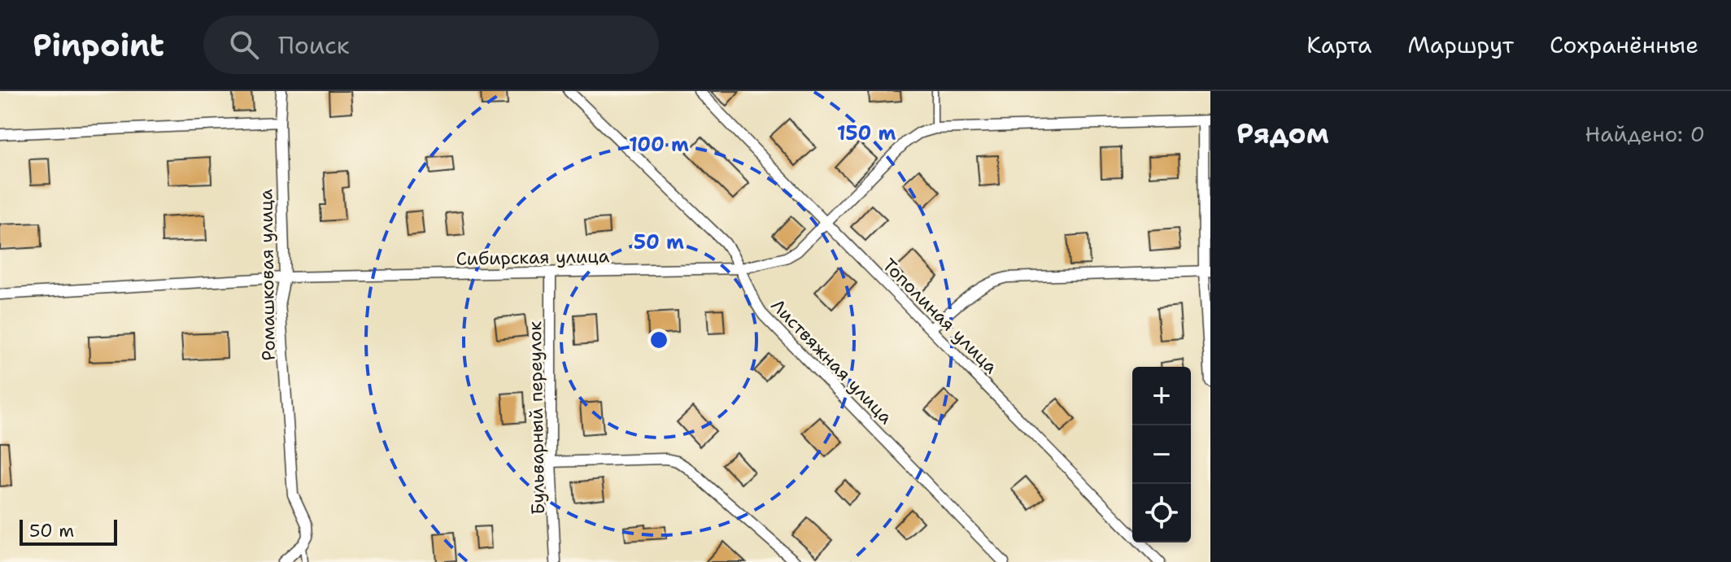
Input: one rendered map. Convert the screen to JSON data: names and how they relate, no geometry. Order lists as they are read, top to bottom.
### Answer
{
  "streets": {
    "street": [
      "Сибирская улица",
      "Ромашковая улица",
      "Тополиная улица",
      "Листвяжная улица",
      "Бульварный переулок"
    ]
  },
  "crossings": [
    ["Сибирская улица", "Ромашковая улица"],
    ["Сибирская улица", "Тополиная улица"],
    ["Сибирская улица", "Листвяжная улица"],
    ["Сибирская улица", "Бульварный переулок"]
  ],
  "scale_bar": "50 m",
  "page": {
    "header": "Pinpoint",
    "search": "Поиск",
    "nav": ["Карта", "Маршрут", "Сохранённые"],
    "heading": ["Рядом", "Найдено: 0"],
    "map_buttons": ["+", "−"],
    "scale": "50 m"
  },
  "rings": ["150 m", "100 m", "50 m"]
}
